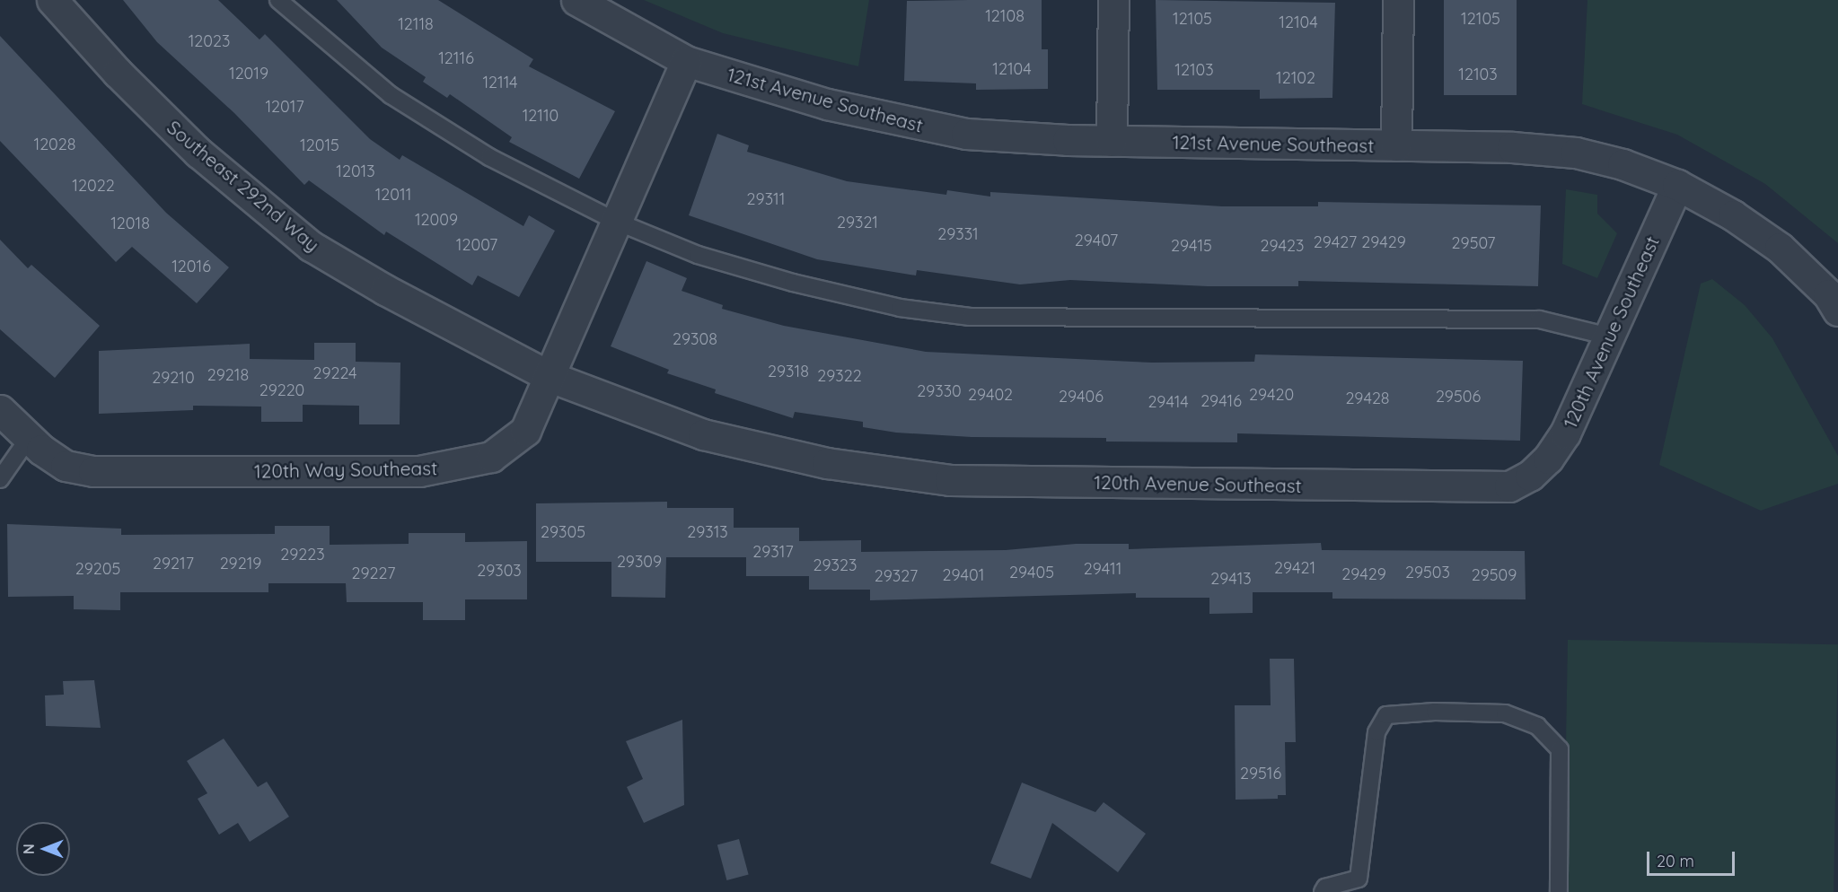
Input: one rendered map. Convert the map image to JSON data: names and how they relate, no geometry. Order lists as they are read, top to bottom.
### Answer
{
  "streets": {
    "street": [
      "121st Avenue Southeast",
      "Southeast 292nd Way",
      "120th Avenue Southeast",
      "120th Way Southeast"
    ]
  },
  "crossings": [
    ["121st Avenue Southeast", "120th Avenue Southeast"],
    ["121st Avenue Southeast", "120th Way Southeast"],
    ["Southeast 292nd Way", "120th Avenue Southeast"],
    ["Southeast 292nd Way", "120th Way Southeast"],
    ["120th Avenue Southeast", "120th Way Southeast"]
  ],
  "house_numbers": [
    "12108",
    "12105",
    "12105",
    "12104",
    "12118",
    "12023",
    "12116",
    "12104",
    "12103",
    "12019",
    "12103",
    "12102",
    "12114",
    "12017",
    "12110",
    "12028",
    "12015",
    "12013",
    "12022",
    "12011",
    "29311",
    "12009",
    "29321",
    "12018",
    "29331",
    "29407",
    "29427",
    "29429",
    "29507",
    "12007",
    "29415",
    "29423",
    "12016",
    "29308",
    "29318",
    "29224",
    "29218",
    "29322",
    "29210",
    "29220",
    "29330",
    "29402",
    "29420",
    "29406",
    "29506",
    "29428",
    "29416",
    "29414",
    "29305",
    "29313",
    "29317",
    "29223",
    "29309",
    "29217",
    "29219",
    "29323",
    "29421",
    "29205",
    "29411",
    "29303",
    "29405",
    "29503",
    "29227",
    "29429",
    "29401",
    "29509",
    "29327",
    "29413",
    "29516"
  ],
  "scale_bar": "20 m",
  "north": "left"
}
